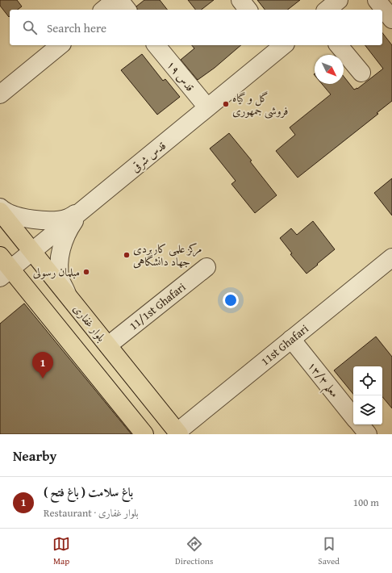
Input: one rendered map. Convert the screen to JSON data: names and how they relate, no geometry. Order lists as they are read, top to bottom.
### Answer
{
  "streets": {
    "main road": ["بلوار غفاری"],
    "street": [
      "قدس ۱۹",
      "قدس شرقی",
      "11/1st Ghafari",
      "11st Ghafari",
      "معلم ۱۳/۳"
    ]
  },
  "crossings": [
    ["قدس ۱۹", "قدس شرقی"],
    ["قدس شرقی", "بلوار غفاری"],
    ["11/1st Ghafari", "بلوار غفاری"],
    ["بلوار غفاری", "11st Ghafari"],
    ["11st Ghafari", "معلم ۱۳/۳"]
  ],
  "places": ["گل و گیاه فروشی جمهوری", "مرکز علمی کاربردی جهاد دانشگاهی", "مبلمان رسولی"],
  "north": "bottom right",
  "page": {
    "search": "Search here",
    "pins": "1",
    "heading": "Nearby",
    "list": [
      {
        "mark": "1",
        "name": "باغ سلامت ( باغ فتح )",
        "note": "Restaurant · بلوار غفاری",
        "value": "100 m"
      }
    ],
    "nav": ["Map", "Directions", "Saved"]
  }
}
